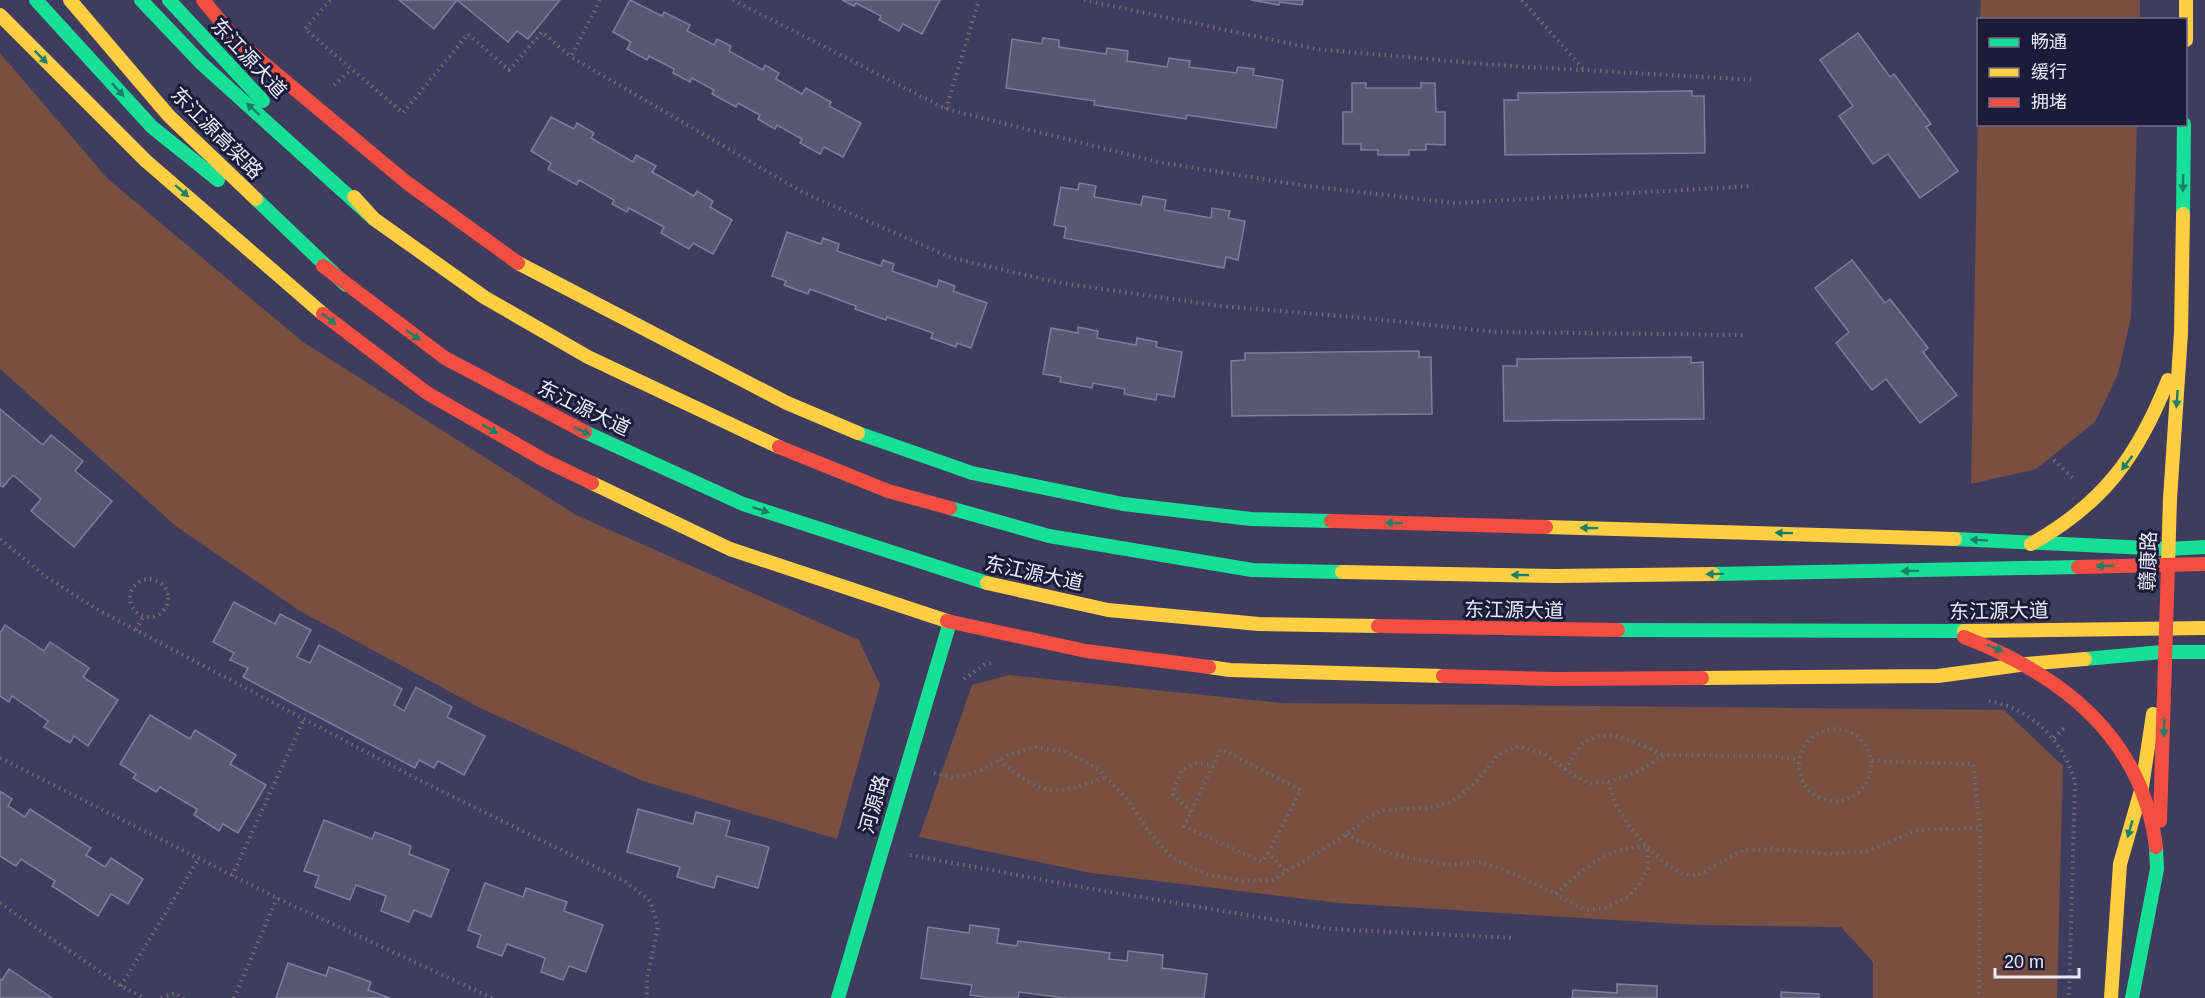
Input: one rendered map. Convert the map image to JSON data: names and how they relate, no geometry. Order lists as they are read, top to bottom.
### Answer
{
  "streets": {
    "main road": [
      "东江源大道",
      "东江源高架路",
      "赣康路",
      "河源路"
    ]
  },
  "crossings": [
    ["东江源大道", "东江源高架路"],
    ["东江源大道", "赣康路"]
  ],
  "legend": ["畅通", "缓行", "拥堵"],
  "scale_bar": "20 m"
}
